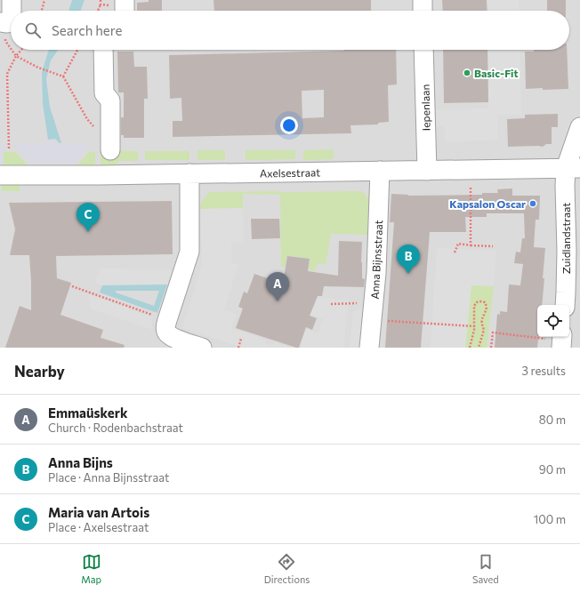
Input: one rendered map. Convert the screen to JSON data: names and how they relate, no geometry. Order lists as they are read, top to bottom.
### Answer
{
  "streets": {
    "street": [
      "Iepenlaan",
      "Axelsestraat",
      "Zuidlandstraat",
      "Anna Bijnsstraat"
    ]
  },
  "crossings": [
    ["Iepenlaan", "Axelsestraat"],
    ["Axelsestraat", "Zuidlandstraat"],
    ["Axelsestraat", "Anna Bijnsstraat"]
  ],
  "places": ["Basic-Fit", "Kapsalon Oscar"],
  "page": {
    "search": "Search here",
    "pins": ["C", "B", "A"],
    "heading": ["Nearby", "3 results"],
    "list": [
      {
        "mark": "A",
        "name": "Emmaüskerk",
        "note": "Church · Rodenbachstraat",
        "value": "80 m"
      },
      {
        "mark": "B",
        "name": "Anna Bijns",
        "note": "Place · Anna Bijnsstraat",
        "value": "90 m"
      },
      {
        "mark": "C",
        "name": "Maria van Artois",
        "note": "Place · Axelsestraat",
        "value": "100 m"
      }
    ],
    "nav": ["Map", "Directions", "Saved"]
  }
}
